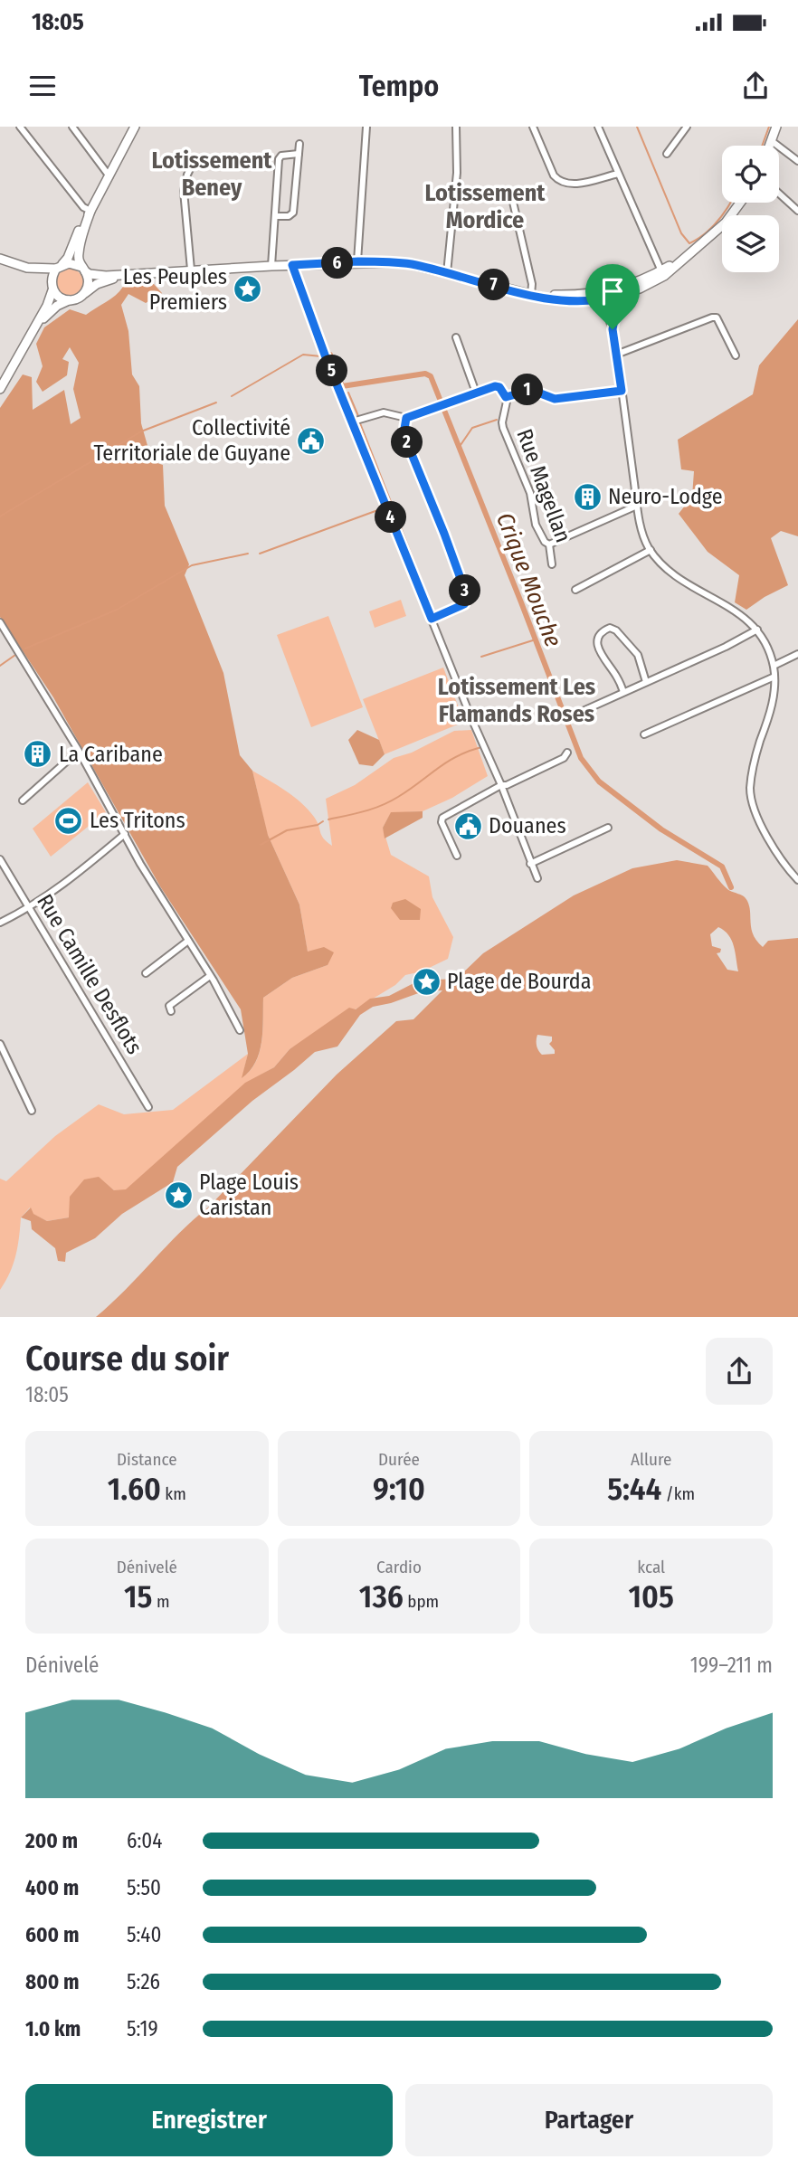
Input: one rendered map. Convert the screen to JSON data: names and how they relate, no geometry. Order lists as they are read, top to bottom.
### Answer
{
  "streets": {
    "street": ["Rue Magellan", "Rue Camille Desflots"]
  },
  "districts": ["Lotissement Beney", "Lotissement Mordice", "Lotissement Les Flamands Roses"],
  "water": ["Crique Mouche"],
  "places": {
    "place": ["Les Peuples Premiers", "Plage de Bourda", "Plage Louis Caristan"],
    "public building": ["Collectivité Territoriale de Guyane", "Douanes"],
    "building": ["Neuro-Lodge", "La Caribane"],
    "sports": ["Les Tritons"]
  },
  "page": {
    "status": "18:05",
    "header": "Tempo",
    "pins": [
      "6",
      "7",
      "5",
      "1",
      "2",
      "4",
      "3"
    ],
    "heading": ["Course du soir", "18:05"],
    "stats": [
      ["Distance", "1.60 km"],
      ["Durée", "9:10"],
      ["Allure", "5:44 /km"],
      ["Dénivelé", "15 m"],
      ["Cardio", "136 bpm"],
      ["kcal", "105"]
    ],
    "chart": ["Dénivelé", "199–211 m"],
    "list": [
      {
        "name": "200 m",
        "note": "6:04"
      },
      {
        "name": "400 m",
        "note": "5:50"
      },
      {
        "name": "600 m",
        "note": "5:40"
      },
      {
        "name": "800 m",
        "note": "5:26"
      },
      {
        "name": "1.0 km",
        "note": "5:19"
      }
    ],
    "buttons": ["Enregistrer", "Partager"]
  }
}
